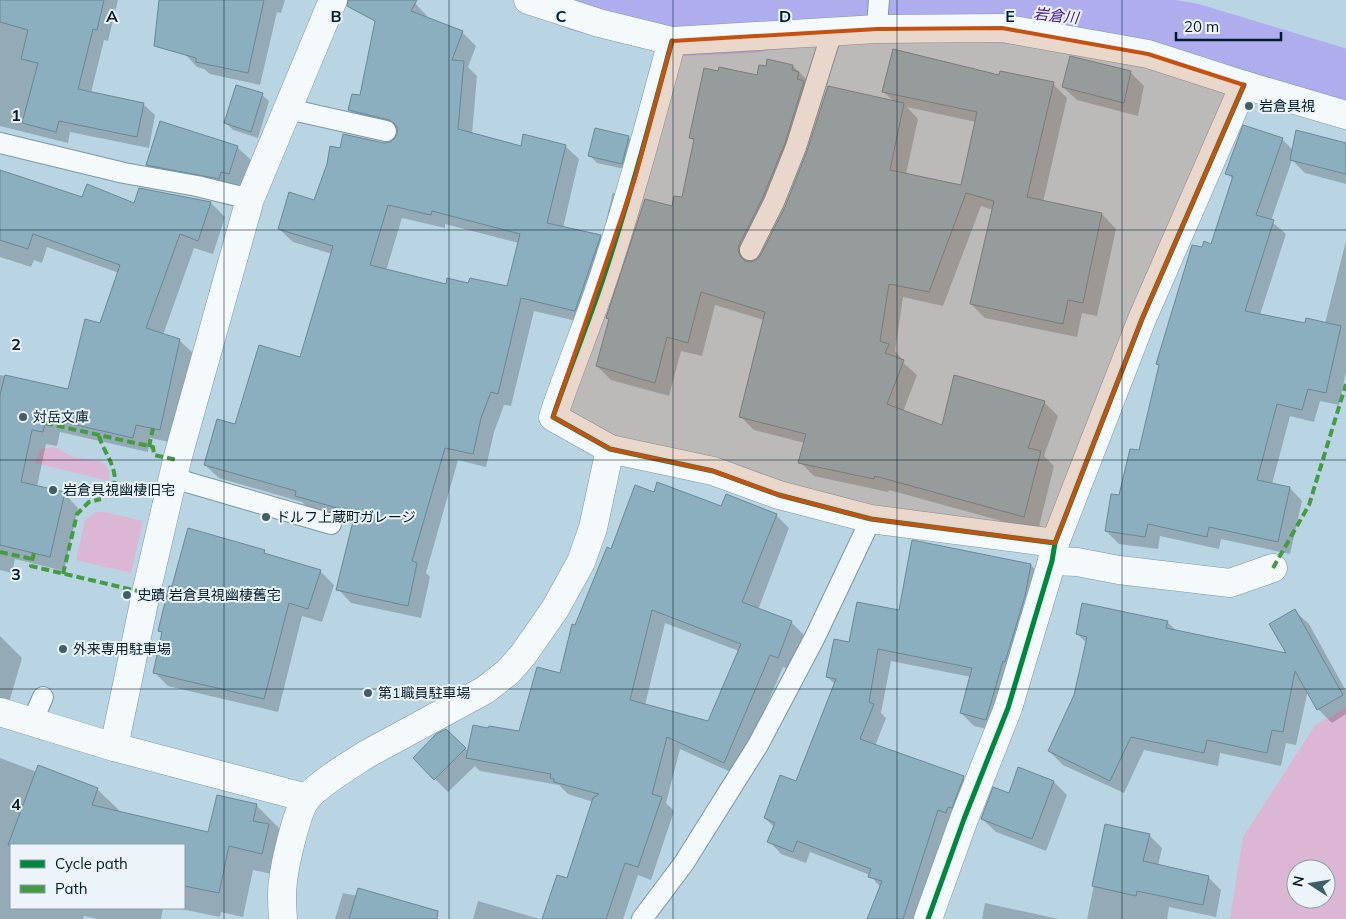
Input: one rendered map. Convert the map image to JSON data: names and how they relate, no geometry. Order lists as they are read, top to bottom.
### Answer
{
  "water": ["岩倉川"],
  "places": [
    "岩倉具視",
    "対岳文庫",
    "岩倉具視幽棲旧宅",
    "ドルフ上蔵町ガレージ",
    "史蹟 岩倉具視幽棲舊宅",
    "外来専用駐車場",
    "第1職員駐車場"
  ],
  "legend": ["Cycle path", "Path"],
  "scale_bar": "20 m",
  "north": "left",
  "grid": {
    "columns": [
      "A",
      "B",
      "C",
      "D",
      "E"
    ],
    "rows": [
      "1",
      "2",
      "3",
      "4"
    ]
  }
}
